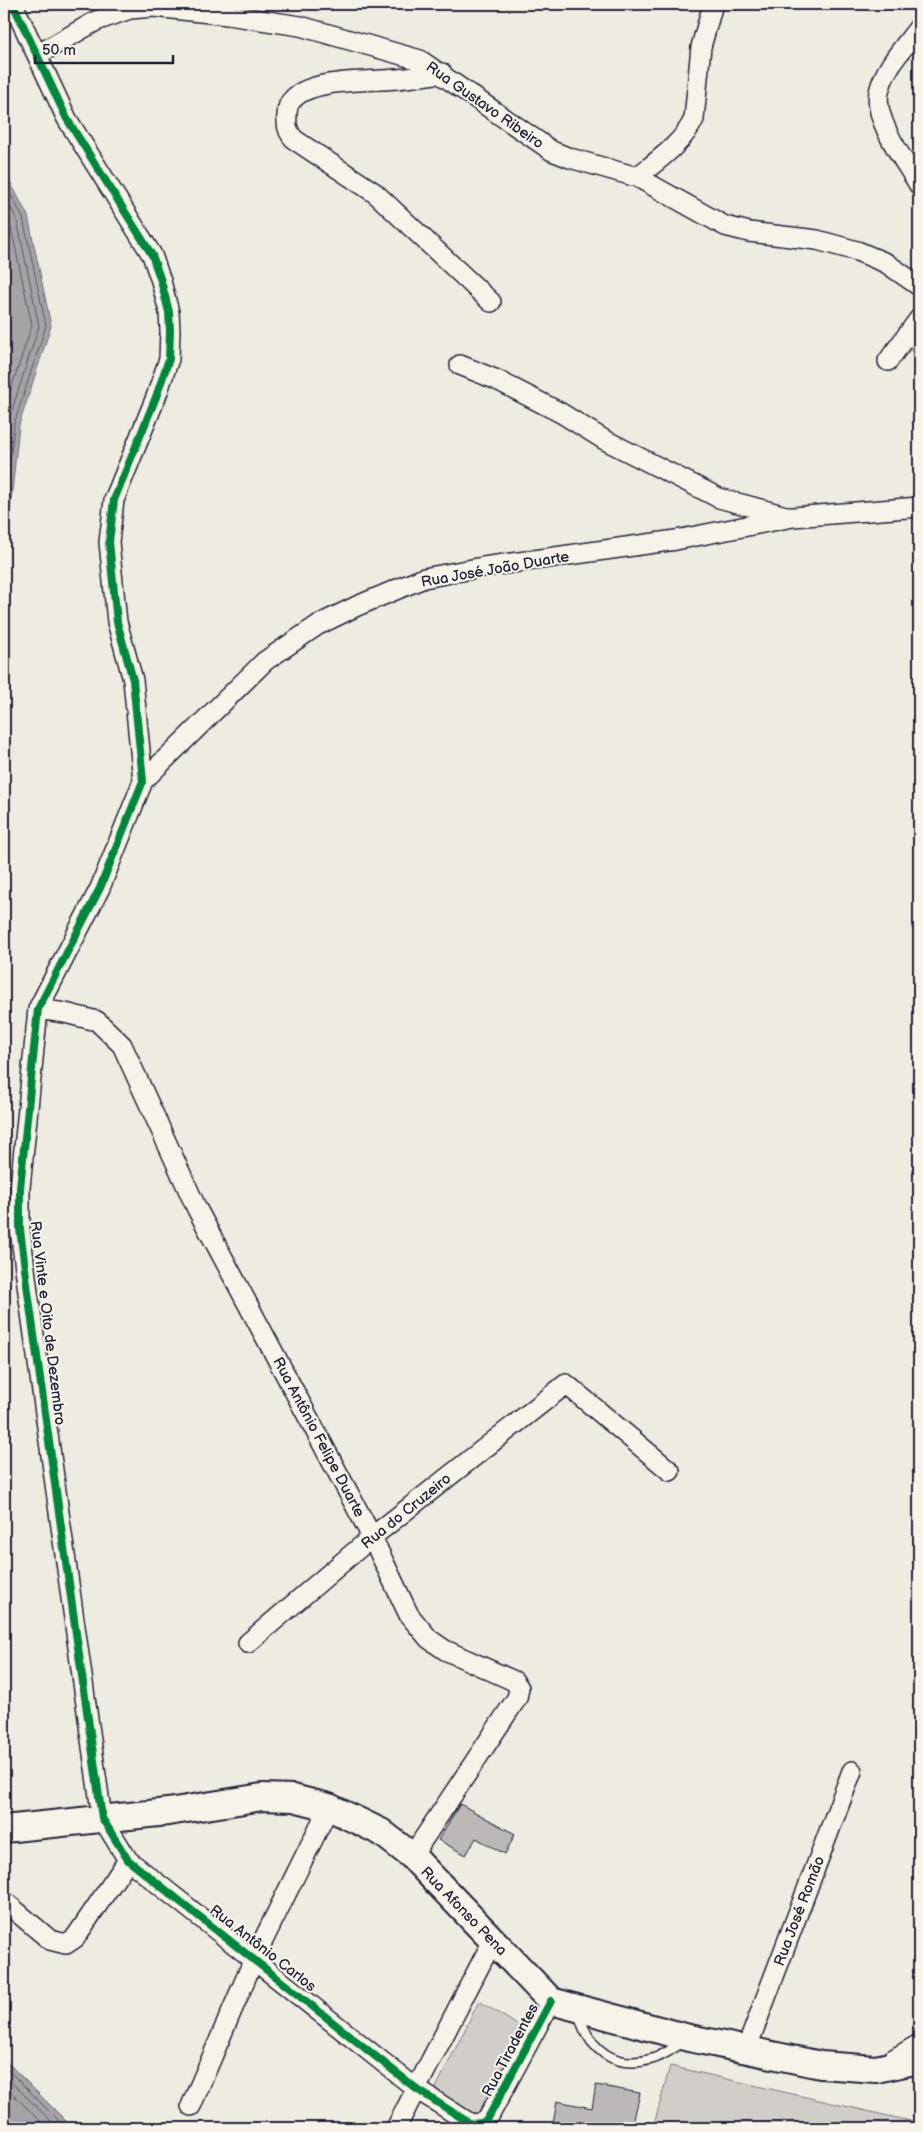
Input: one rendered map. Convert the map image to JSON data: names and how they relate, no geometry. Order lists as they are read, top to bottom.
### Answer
{
  "streets": {
    "main road": ["Rua Afonso Pena"],
    "street": [
      "Rua Gustavo Ribeiro",
      "Rua José João Duarte",
      "Rua Vinte e Oito de Dezembro",
      "Rua Antônio Felipe Duarte",
      "Rua do Cruzeiro",
      "Rua José Romão",
      "Rua Antônio Carlos",
      "Rua Tiradentes"
    ]
  },
  "crossings": [
    ["Rua Gustavo Ribeiro", "Rua Vinte e Oito de Dezembro"],
    ["Rua José João Duarte", "Rua Vinte e Oito de Dezembro"],
    ["Rua Vinte e Oito de Dezembro", "Rua Antônio Felipe Duarte"],
    ["Rua Vinte e Oito de Dezembro", "Rua Afonso Pena"],
    ["Rua Vinte e Oito de Dezembro", "Rua Antônio Carlos"],
    ["Rua Antônio Felipe Duarte", "Rua do Cruzeiro"],
    ["Rua Antônio Felipe Duarte", "Rua Afonso Pena"],
    ["Rua Afonso Pena", "Rua José Romão"],
    ["Rua Afonso Pena", "Rua Antônio Carlos"],
    ["Rua Afonso Pena", "Rua Tiradentes"],
    ["Rua Antônio Carlos", "Rua Tiradentes"]
  ],
  "scale_bar": "50 m"
}
